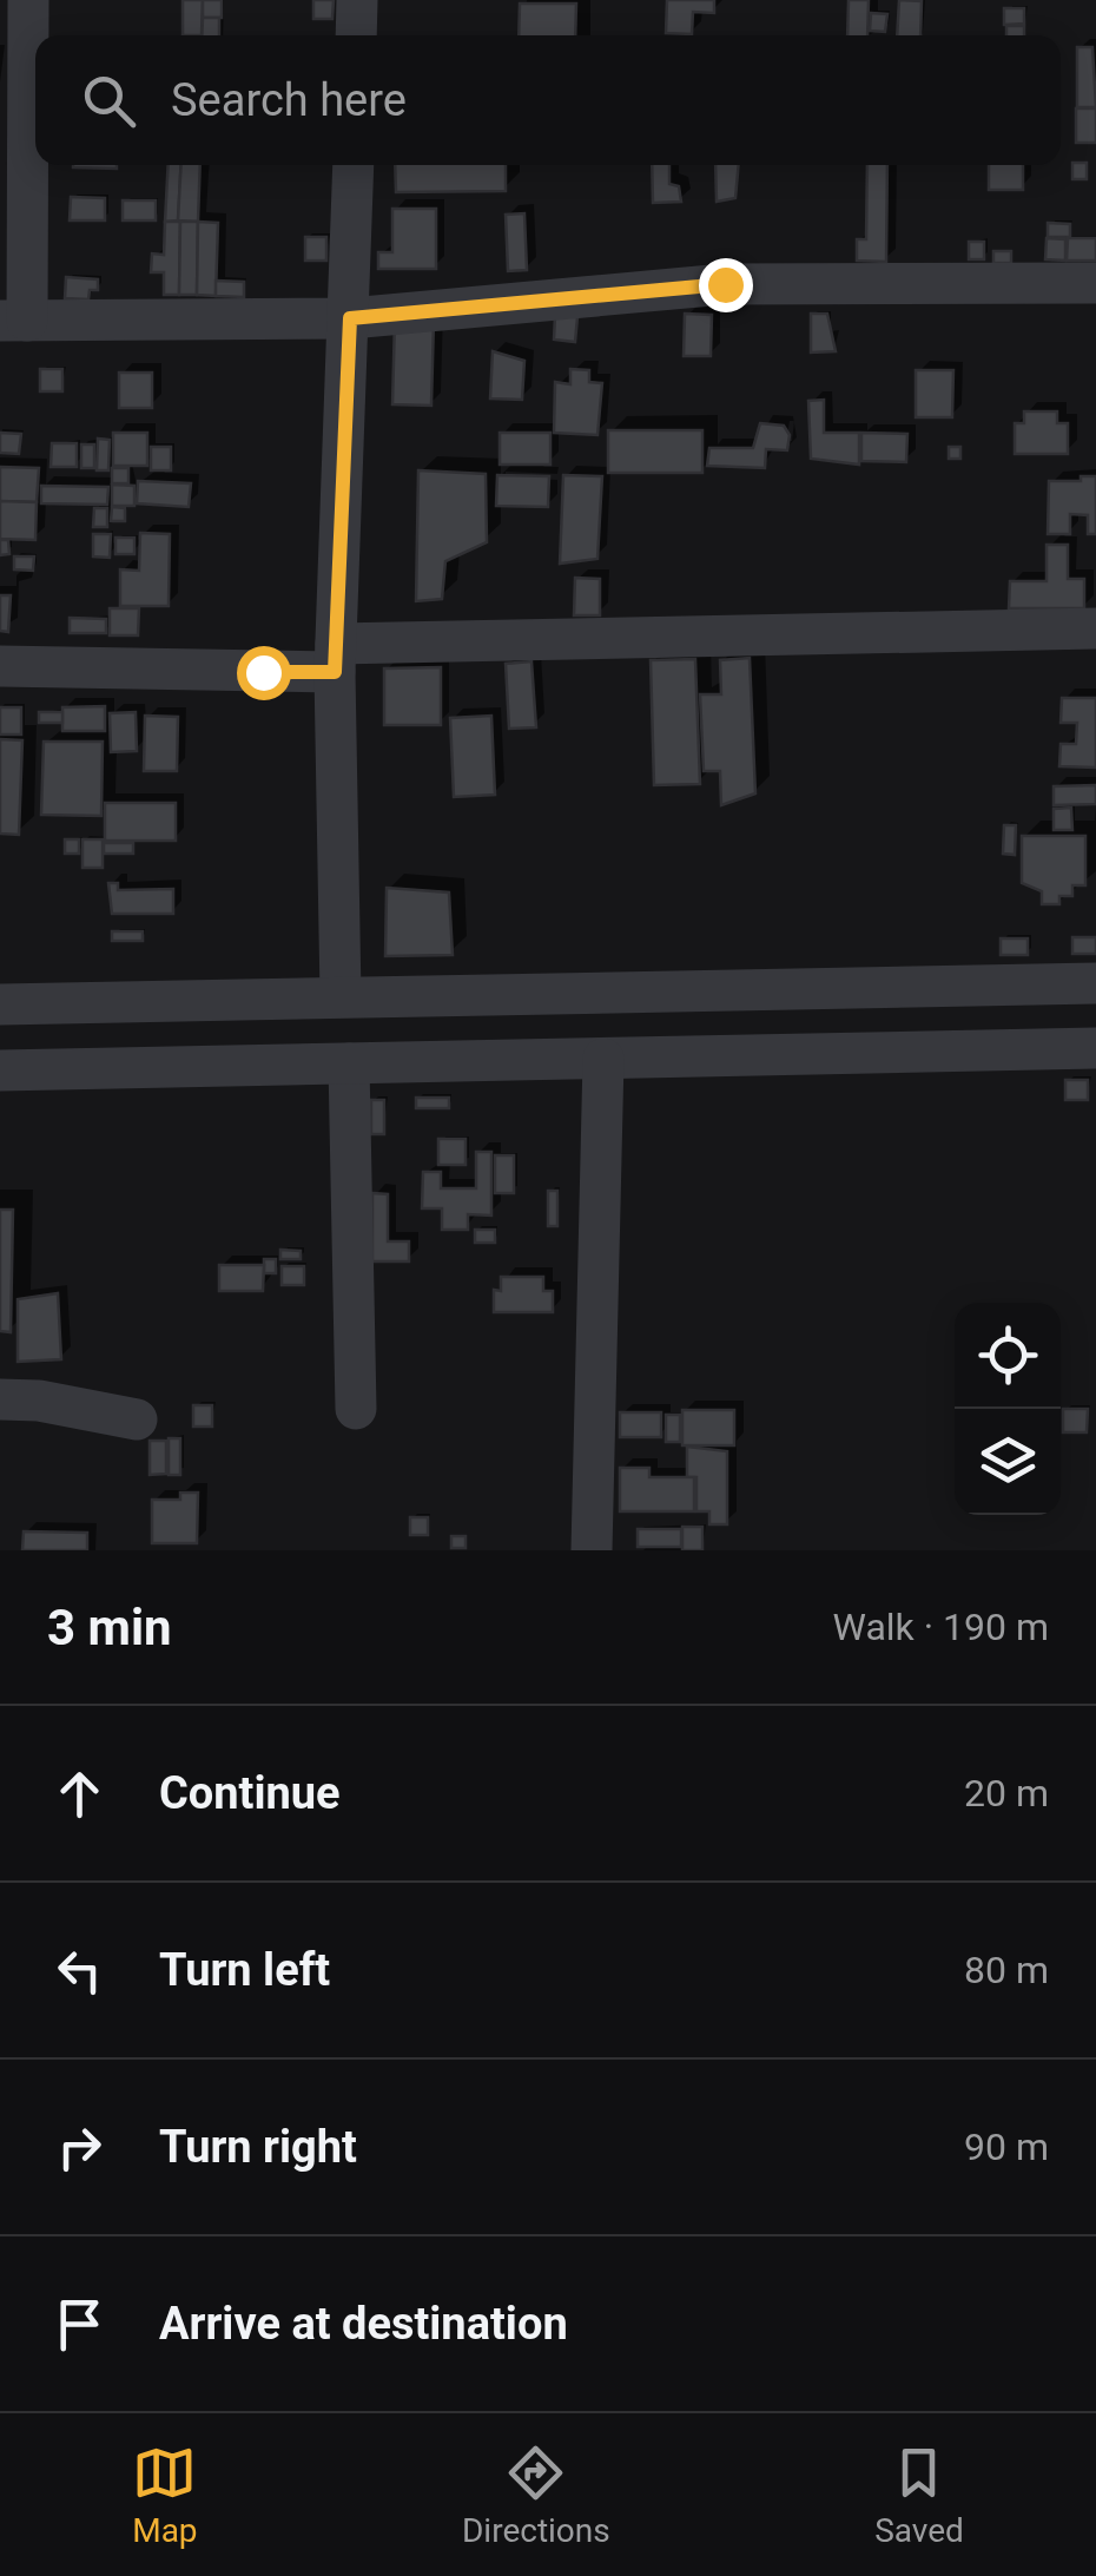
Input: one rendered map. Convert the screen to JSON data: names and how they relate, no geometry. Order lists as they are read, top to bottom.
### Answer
{
  "page": {
    "search": "Search here",
    "heading": ["3 min", "Walk · 190 m"],
    "list": [
      ["Continue", "20 m"],
      ["Turn left", "80 m"],
      ["Turn right", "90 m"],
      "Arrive at destination"
    ],
    "nav": ["Map", "Directions", "Saved"]
  }
}
